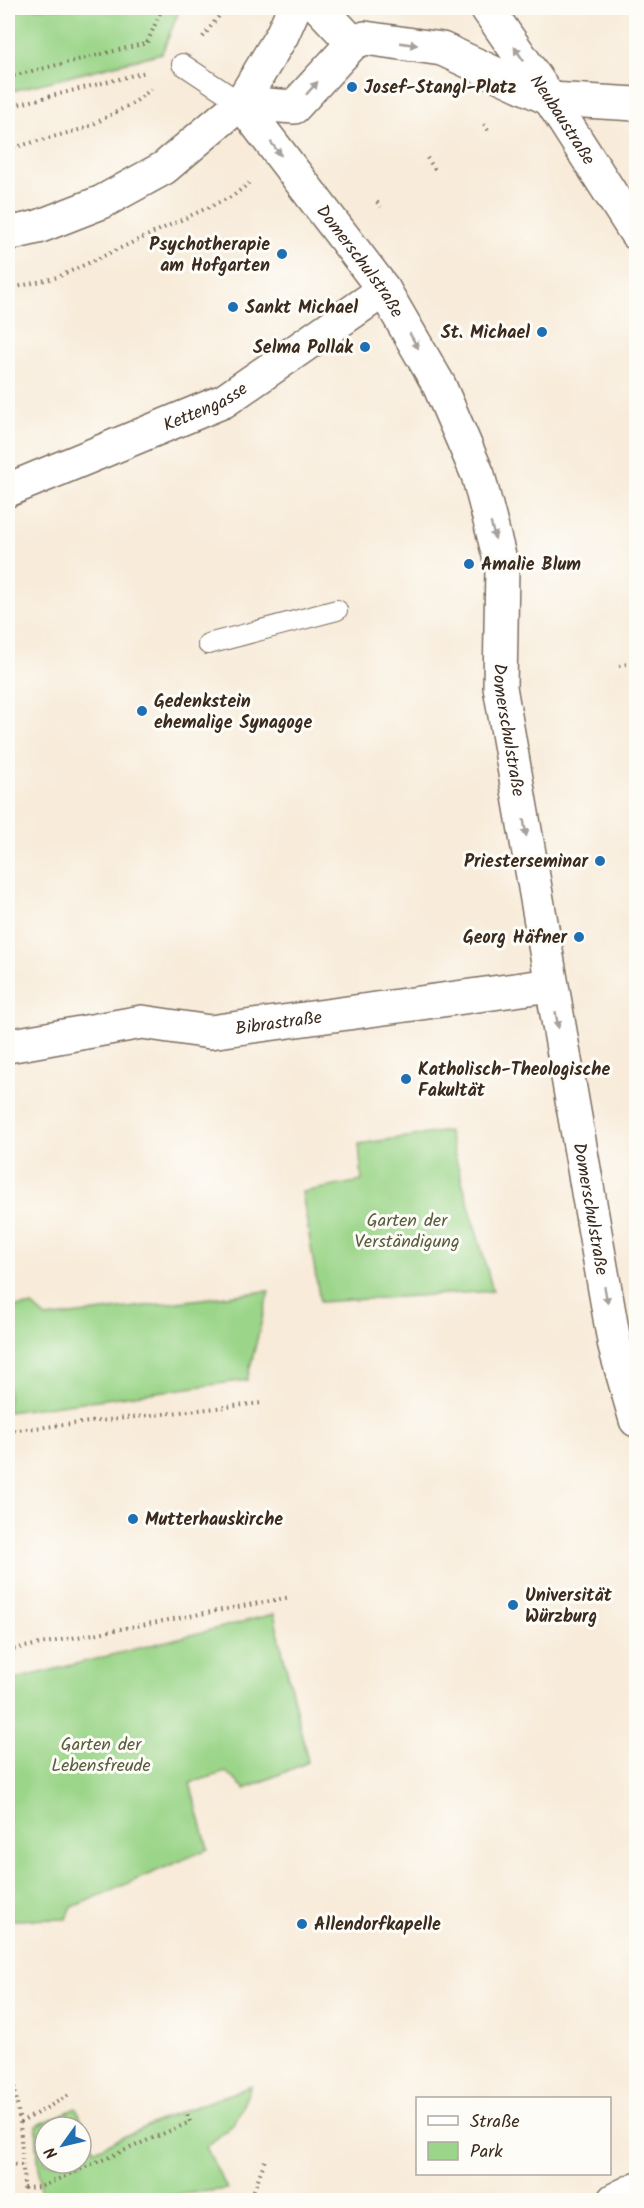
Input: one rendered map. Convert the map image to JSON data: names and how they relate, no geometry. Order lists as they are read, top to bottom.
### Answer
{
  "streets": {
    "street": [
      "Neubaustraße",
      "Domerschulstraße",
      "Kettengasse",
      "Bibrastraße"
    ]
  },
  "crossings": [
    ["Domerschulstraße", "Kettengasse"],
    ["Domerschulstraße", "Bibrastraße"]
  ],
  "one_way": ["Neubaustraße", "Domerschulstraße"],
  "parks": ["Garten der Verständigung", "Garten der Lebensfreude"],
  "places": [
    "Josef-Stangl-Platz",
    "Psychotherapie am Hofgarten",
    "Sankt Michael",
    "St. Michael",
    "Selma Pollak",
    "Amalie Blum",
    "Gedenkstein ehemalige Synagoge",
    "Priesterseminar",
    "Georg Häfner",
    "Katholisch-Theologische Fakultät",
    "Mutterhauskirche",
    "Universität Würzburg",
    "Allendorfkapelle"
  ],
  "legend": ["Straße", "Park"],
  "north": "bottom left"
}
